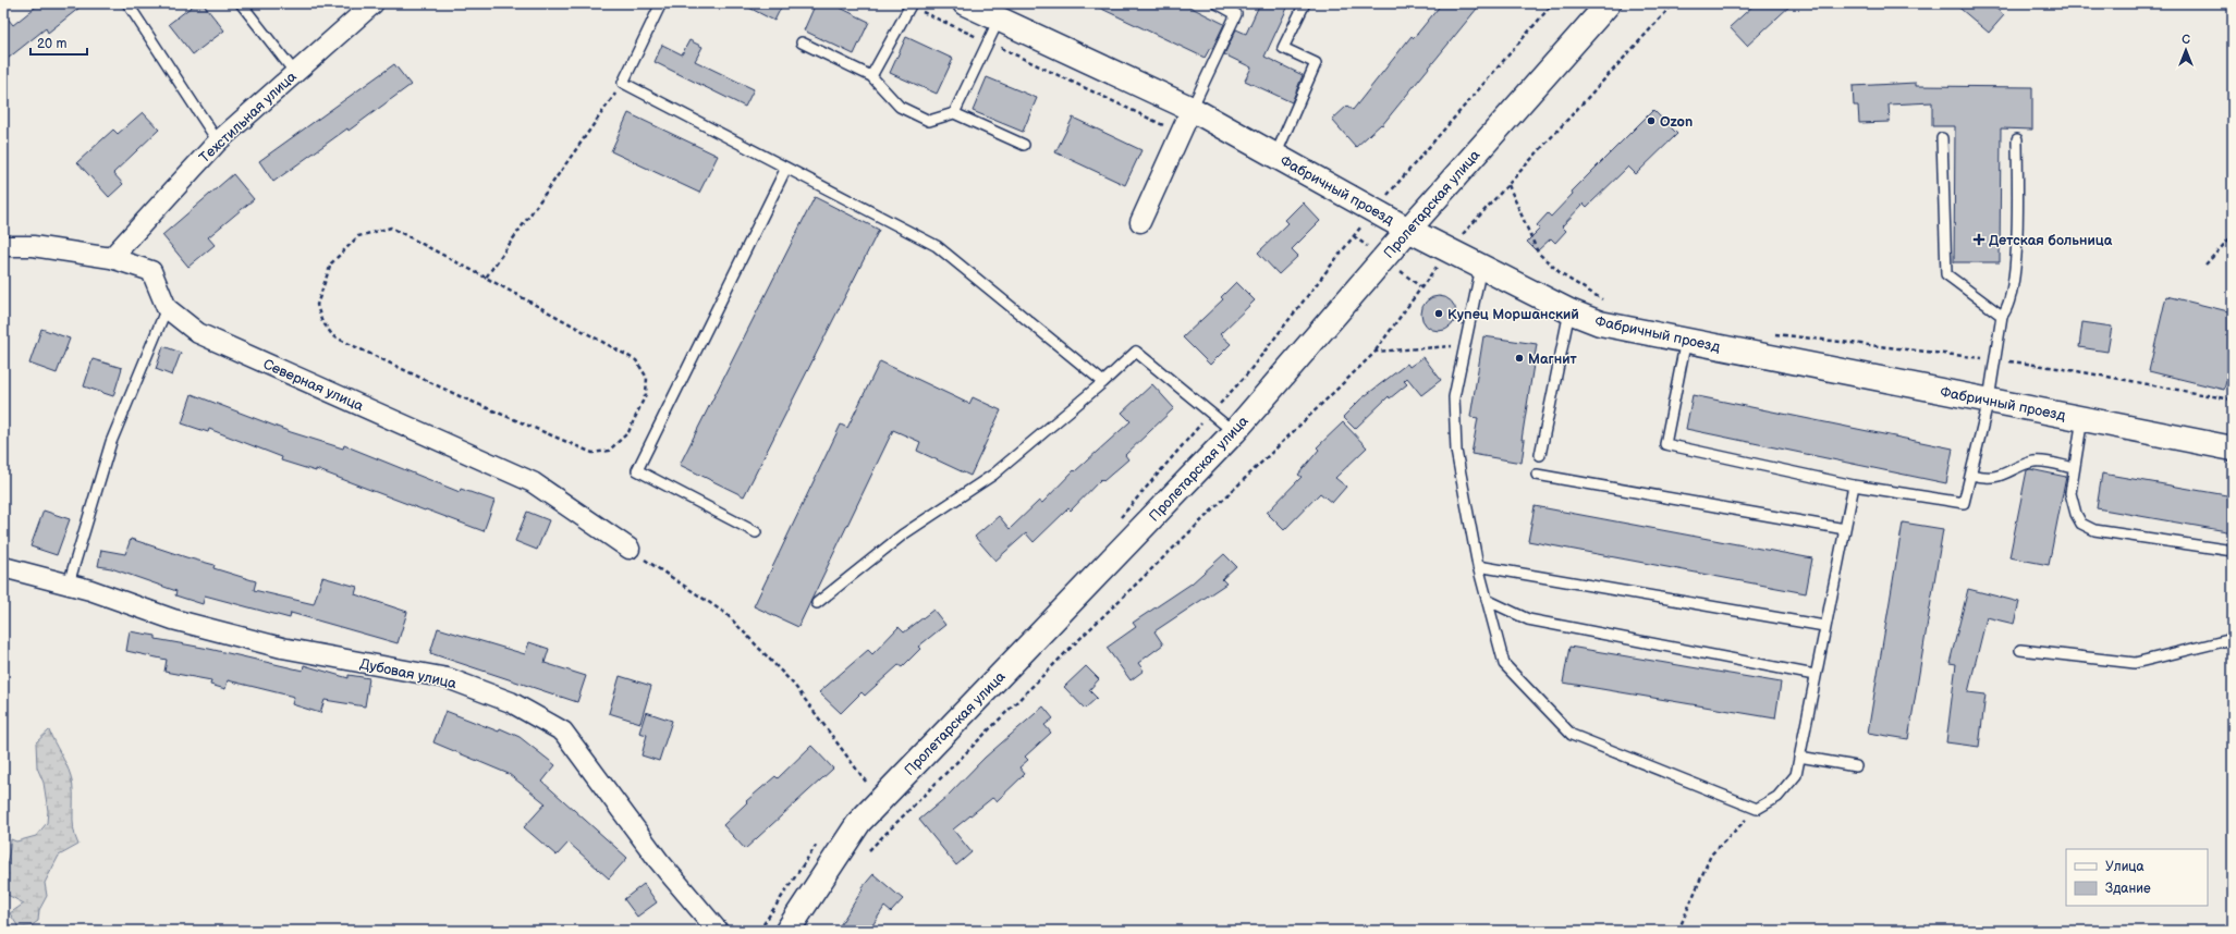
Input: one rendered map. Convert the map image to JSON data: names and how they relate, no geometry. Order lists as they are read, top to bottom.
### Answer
{
  "streets": {
    "street": [
      "Техстильная улица",
      "Фабричный проезд",
      "Пролетарская улица",
      "Северная улица",
      "Дубовая улица"
    ]
  },
  "crossings": [
    ["Техстильная улица", "Северная улица"],
    ["Фабричный проезд", "Пролетарская улица"]
  ],
  "places": {
    "other": ["Ozon", "Купец Моршанский", "Магнит"],
    "health": ["Детская больница"]
  },
  "legend": ["Улица", "Здание"],
  "scale_bar": "20 m",
  "north": "top"
}
